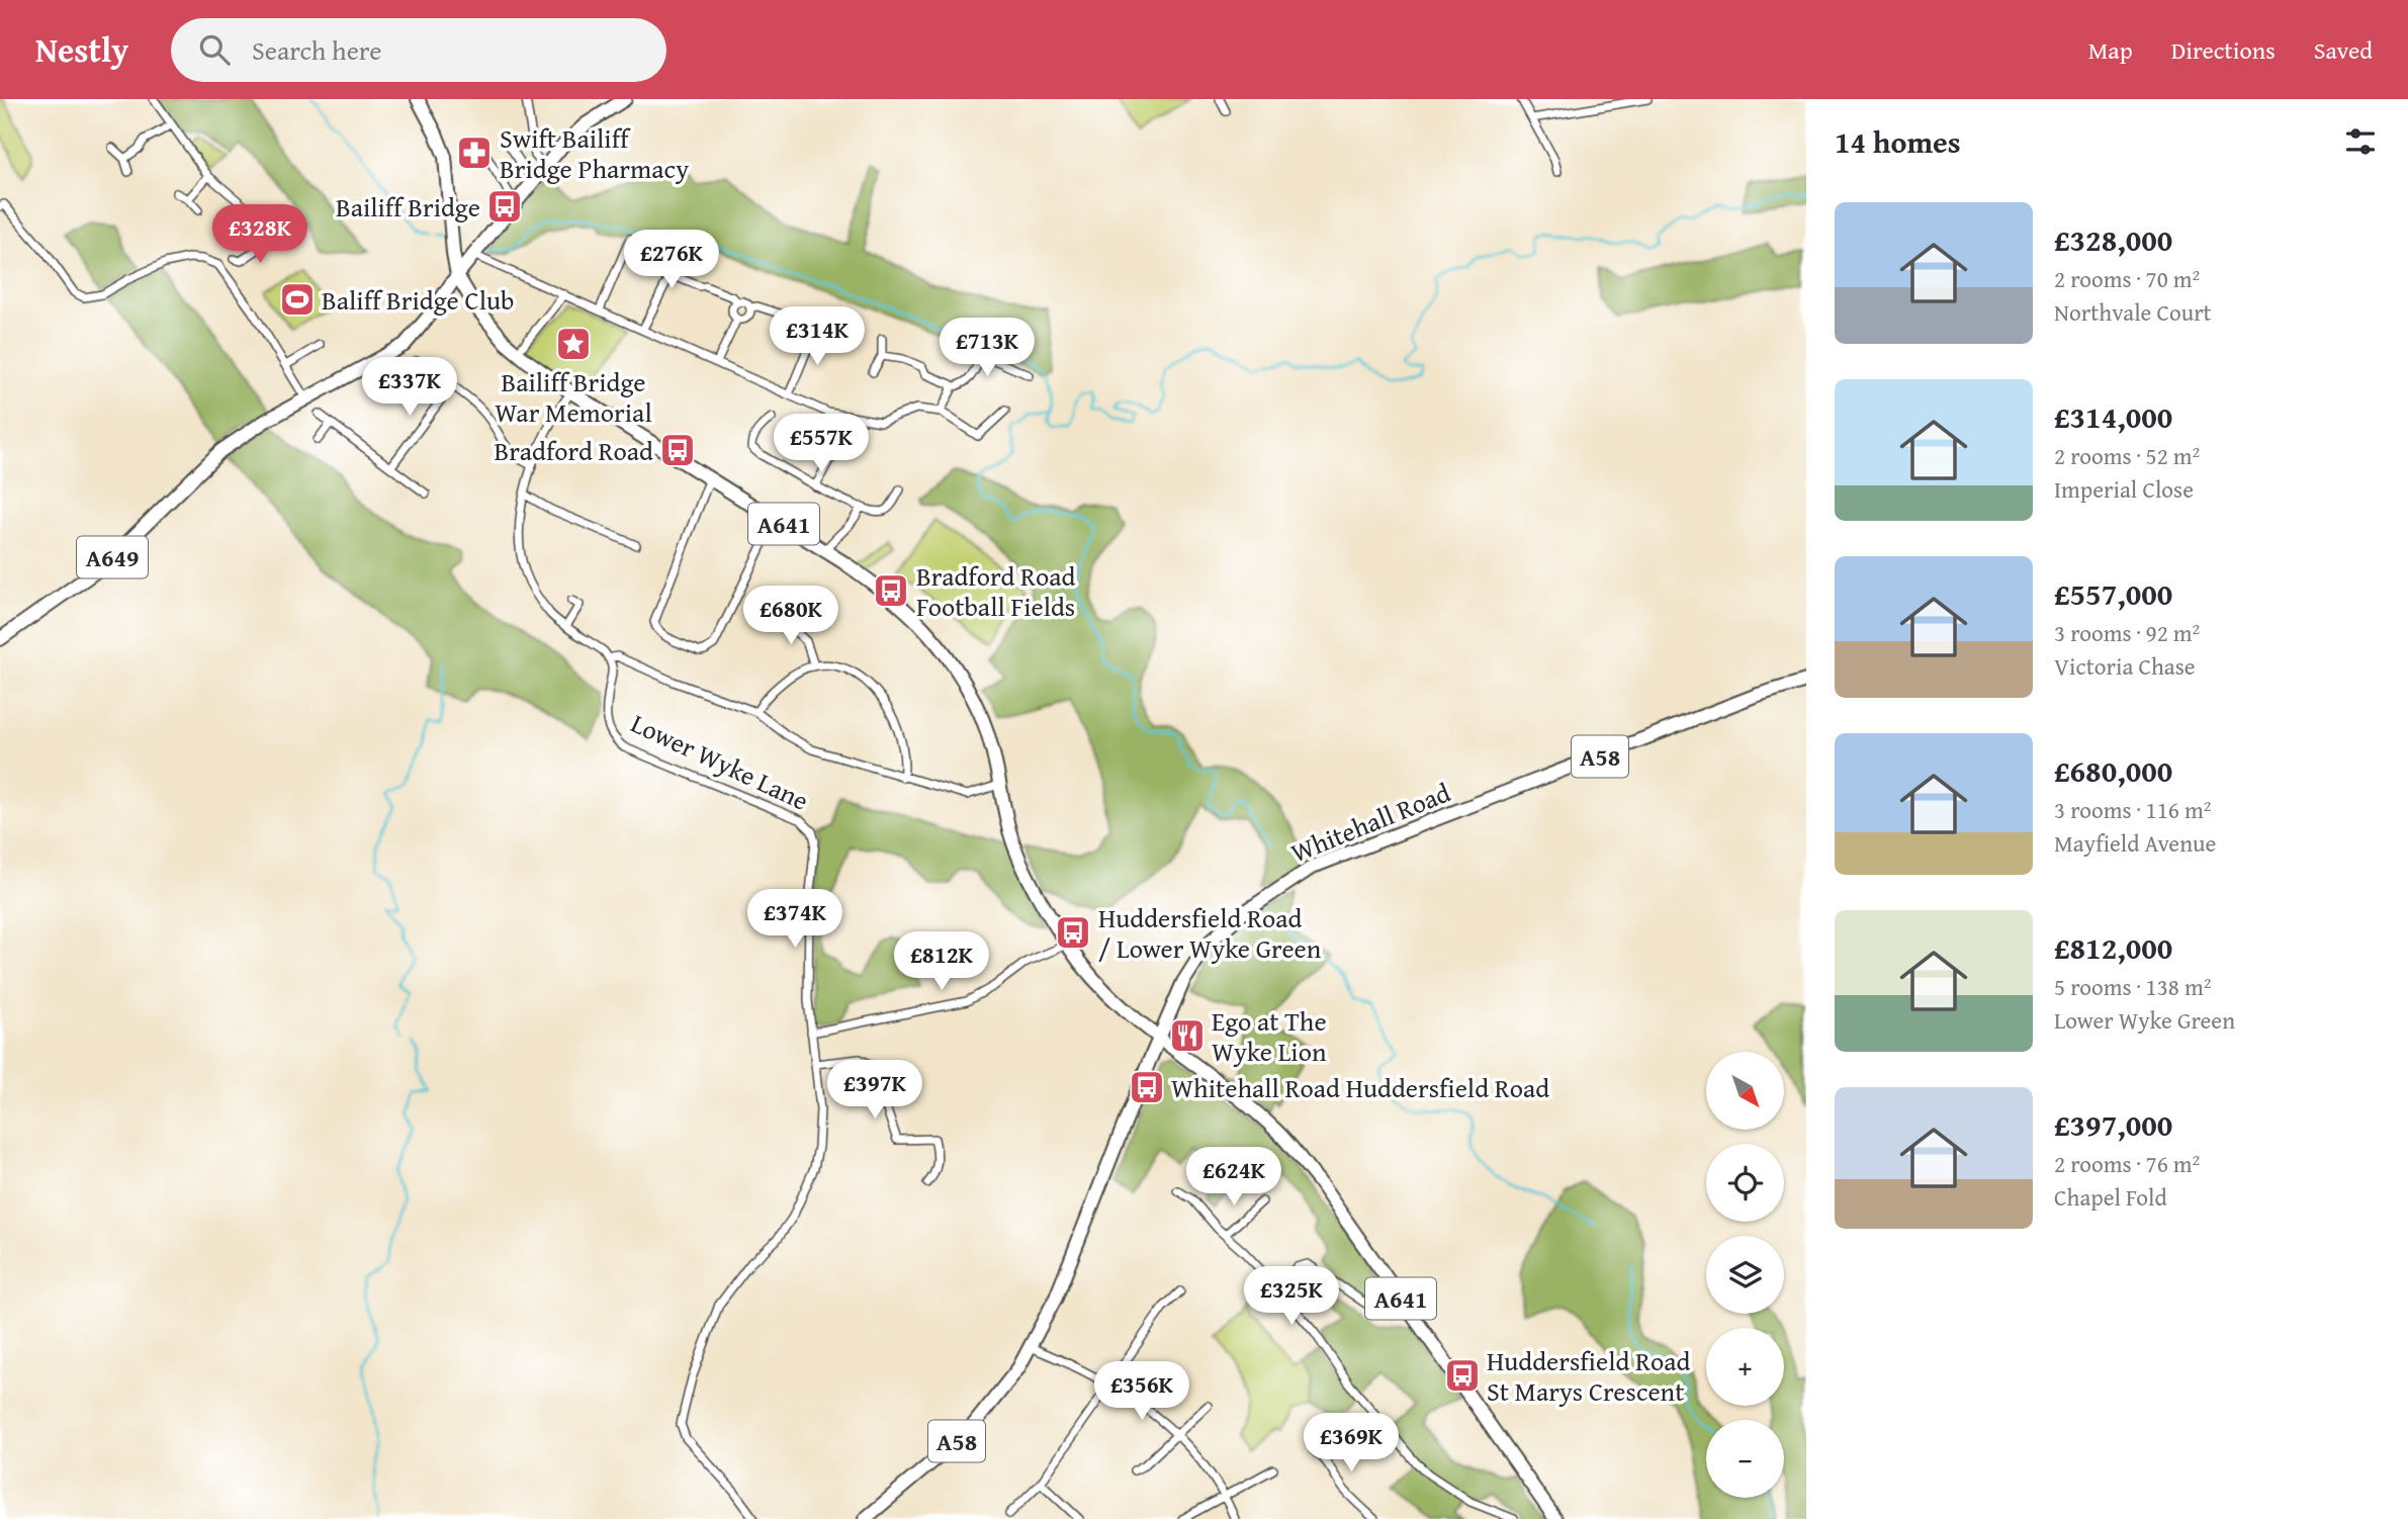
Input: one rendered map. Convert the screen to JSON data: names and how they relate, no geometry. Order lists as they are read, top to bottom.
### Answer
{
  "streets": {
    "main road": [
      "A641",
      "A649",
      "A58",
      "Whitehall Road"
    ],
    "street": ["Lower Wyke Lane"]
  },
  "crossings": [
    ["A641", "A649"],
    ["A641", "Whitehall Road"]
  ],
  "places": {
    "pharmacy": ["Swift Bailiff Bridge Pharmacy"],
    "bus stop": [
      "Bailiff Bridge",
      "Bradford Road",
      "Bradford Road Football Fields",
      "Huddersfield Road / Lower Wyke Green",
      "Whitehall Road Huddersfield Road",
      "Huddersfield Road St Marys Crescent"
    ],
    "sports": ["Baliff Bridge Club"],
    "place": ["Bailiff Bridge War Memorial"],
    "restaurant": ["Ego at The Wyke Lion"]
  },
  "north": "bottom right",
  "page": {
    "header": "Nestly",
    "search": "Search here",
    "nav": ["Map", "Directions", "Saved"],
    "heading": "14 homes",
    "list": [
      {
        "name": "£328,000",
        "note": "2 rooms · 70 m² · Northvale Court"
      },
      {
        "name": "£314,000",
        "note": "2 rooms · 52 m² · Imperial Close"
      },
      {
        "name": "£557,000",
        "note": "3 rooms · 92 m² · Victoria Chase"
      },
      {
        "name": "£680,000",
        "note": "3 rooms · 116 m² · Mayfield Avenue"
      },
      {
        "name": "£812,000",
        "note": "5 rooms · 138 m² · Lower Wyke Green"
      },
      {
        "name": "£397,000",
        "note": "2 rooms · 76 m² · Chapel Fold"
      }
    ],
    "price": [
      "£328K",
      "£276K",
      "£314K",
      "£713K",
      "£337K",
      "£557K",
      "£680K",
      "£374K",
      "£812K",
      "£397K",
      "£624K",
      "£325K",
      "£356K",
      "£369K"
    ],
    "map_buttons": ["+", "−"]
  }
}
